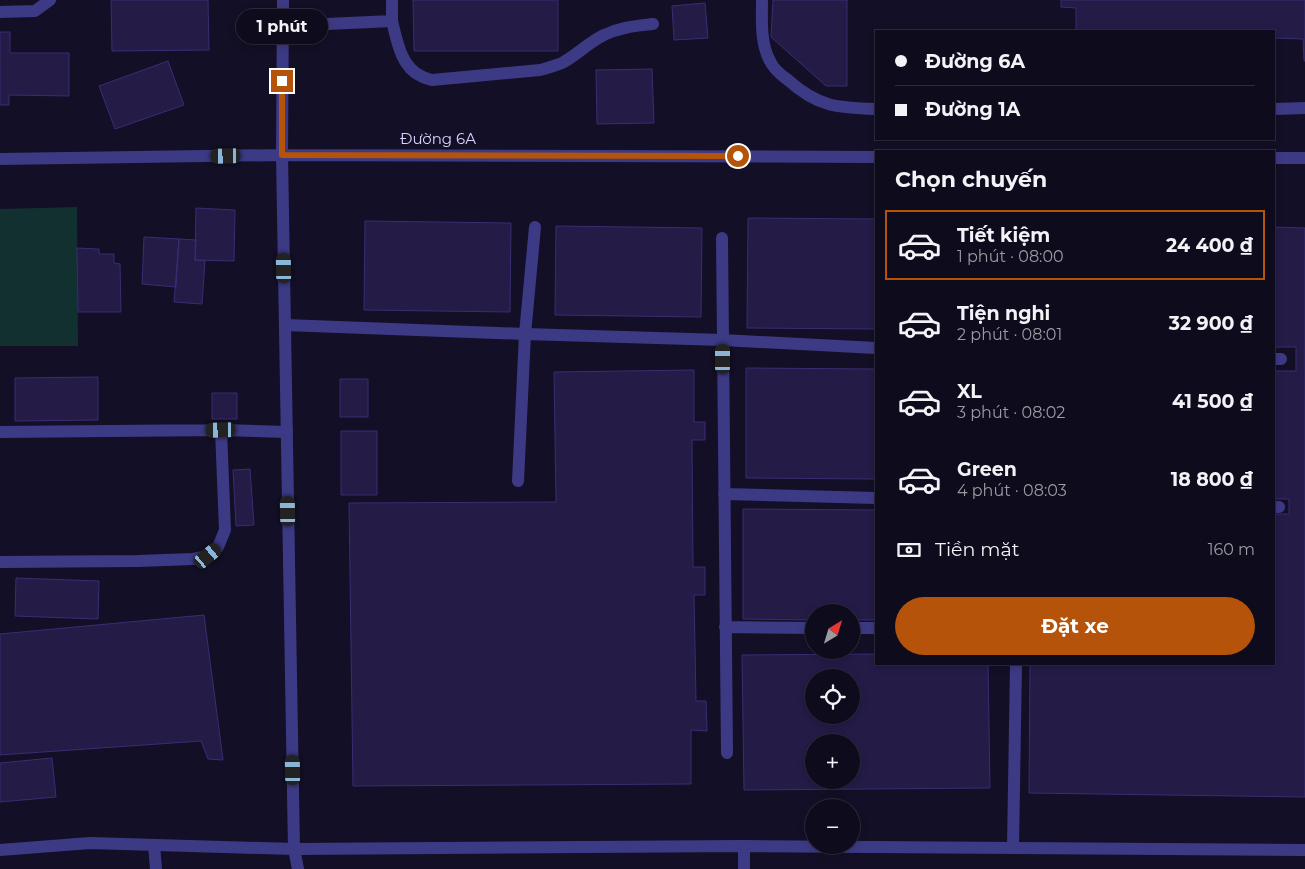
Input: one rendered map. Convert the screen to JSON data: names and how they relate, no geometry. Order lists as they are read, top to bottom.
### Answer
{
  "streets": {
    "street": ["Đường 6A"]
  },
  "north": "top right",
  "page": {
    "bubble": "1 phút",
    "banner": ["Đường 6A", "Đường 1A"],
    "heading": "Chọn chuyến",
    "list": [
      {
        "name": "Tiết kiệm",
        "note": "1 phút · 08:00",
        "value": "24 400 ₫"
      },
      {
        "name": "Tiện nghi",
        "note": "2 phút · 08:01",
        "value": "32 900 ₫"
      },
      {
        "name": "XL",
        "note": "3 phút · 08:02",
        "value": "41 500 ₫"
      },
      {
        "name": "Green",
        "note": "4 phút · 08:03",
        "value": "18 800 ₫"
      }
    ],
    "pay": ["Tiền mặt", "160 m"],
    "buttons": "Đặt xe",
    "map_buttons": ["+", "−"]
  }
}
